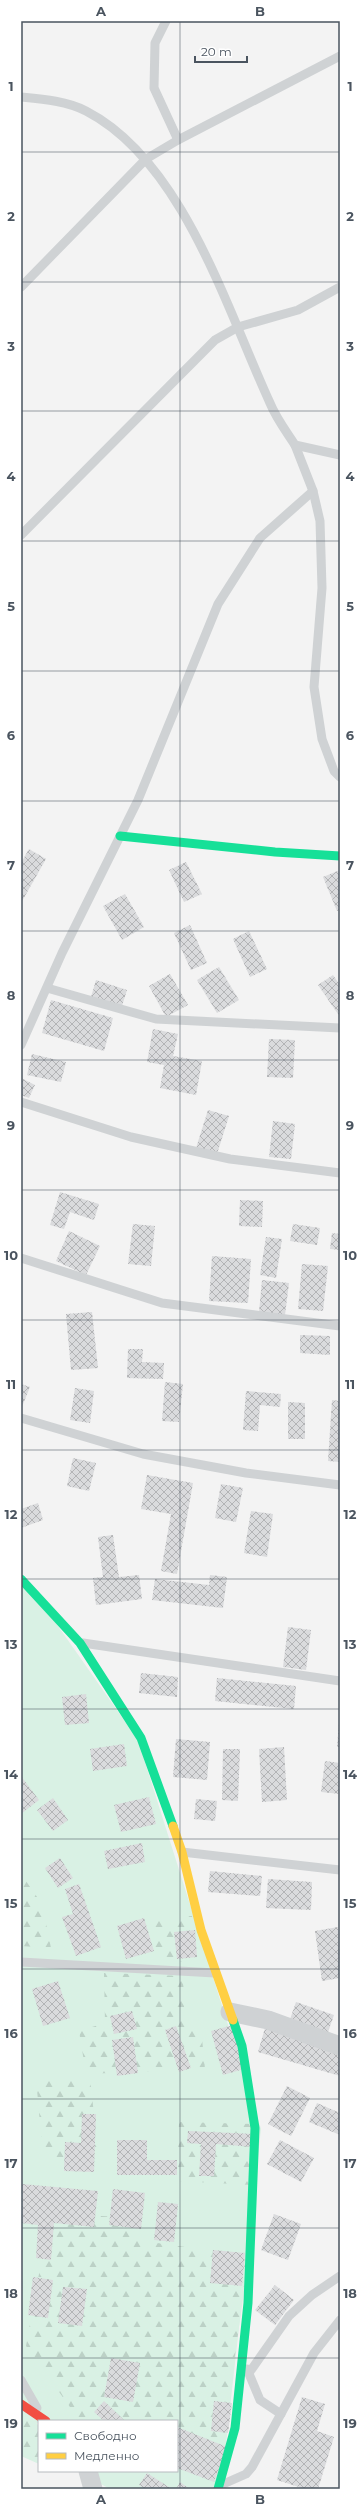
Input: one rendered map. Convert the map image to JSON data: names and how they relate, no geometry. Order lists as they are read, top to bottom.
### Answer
{
  "legend": ["Свободно", "Медленно"],
  "scale_bar": "20 m",
  "grid": {
    "columns": ["A", "B"],
    "rows": [
      "1",
      "2",
      "3",
      "4",
      "5",
      "6",
      "7",
      "8",
      "9",
      "10",
      "11",
      "12",
      "13",
      "14",
      "15",
      "16",
      "17",
      "18",
      "19"
    ]
  }
}
